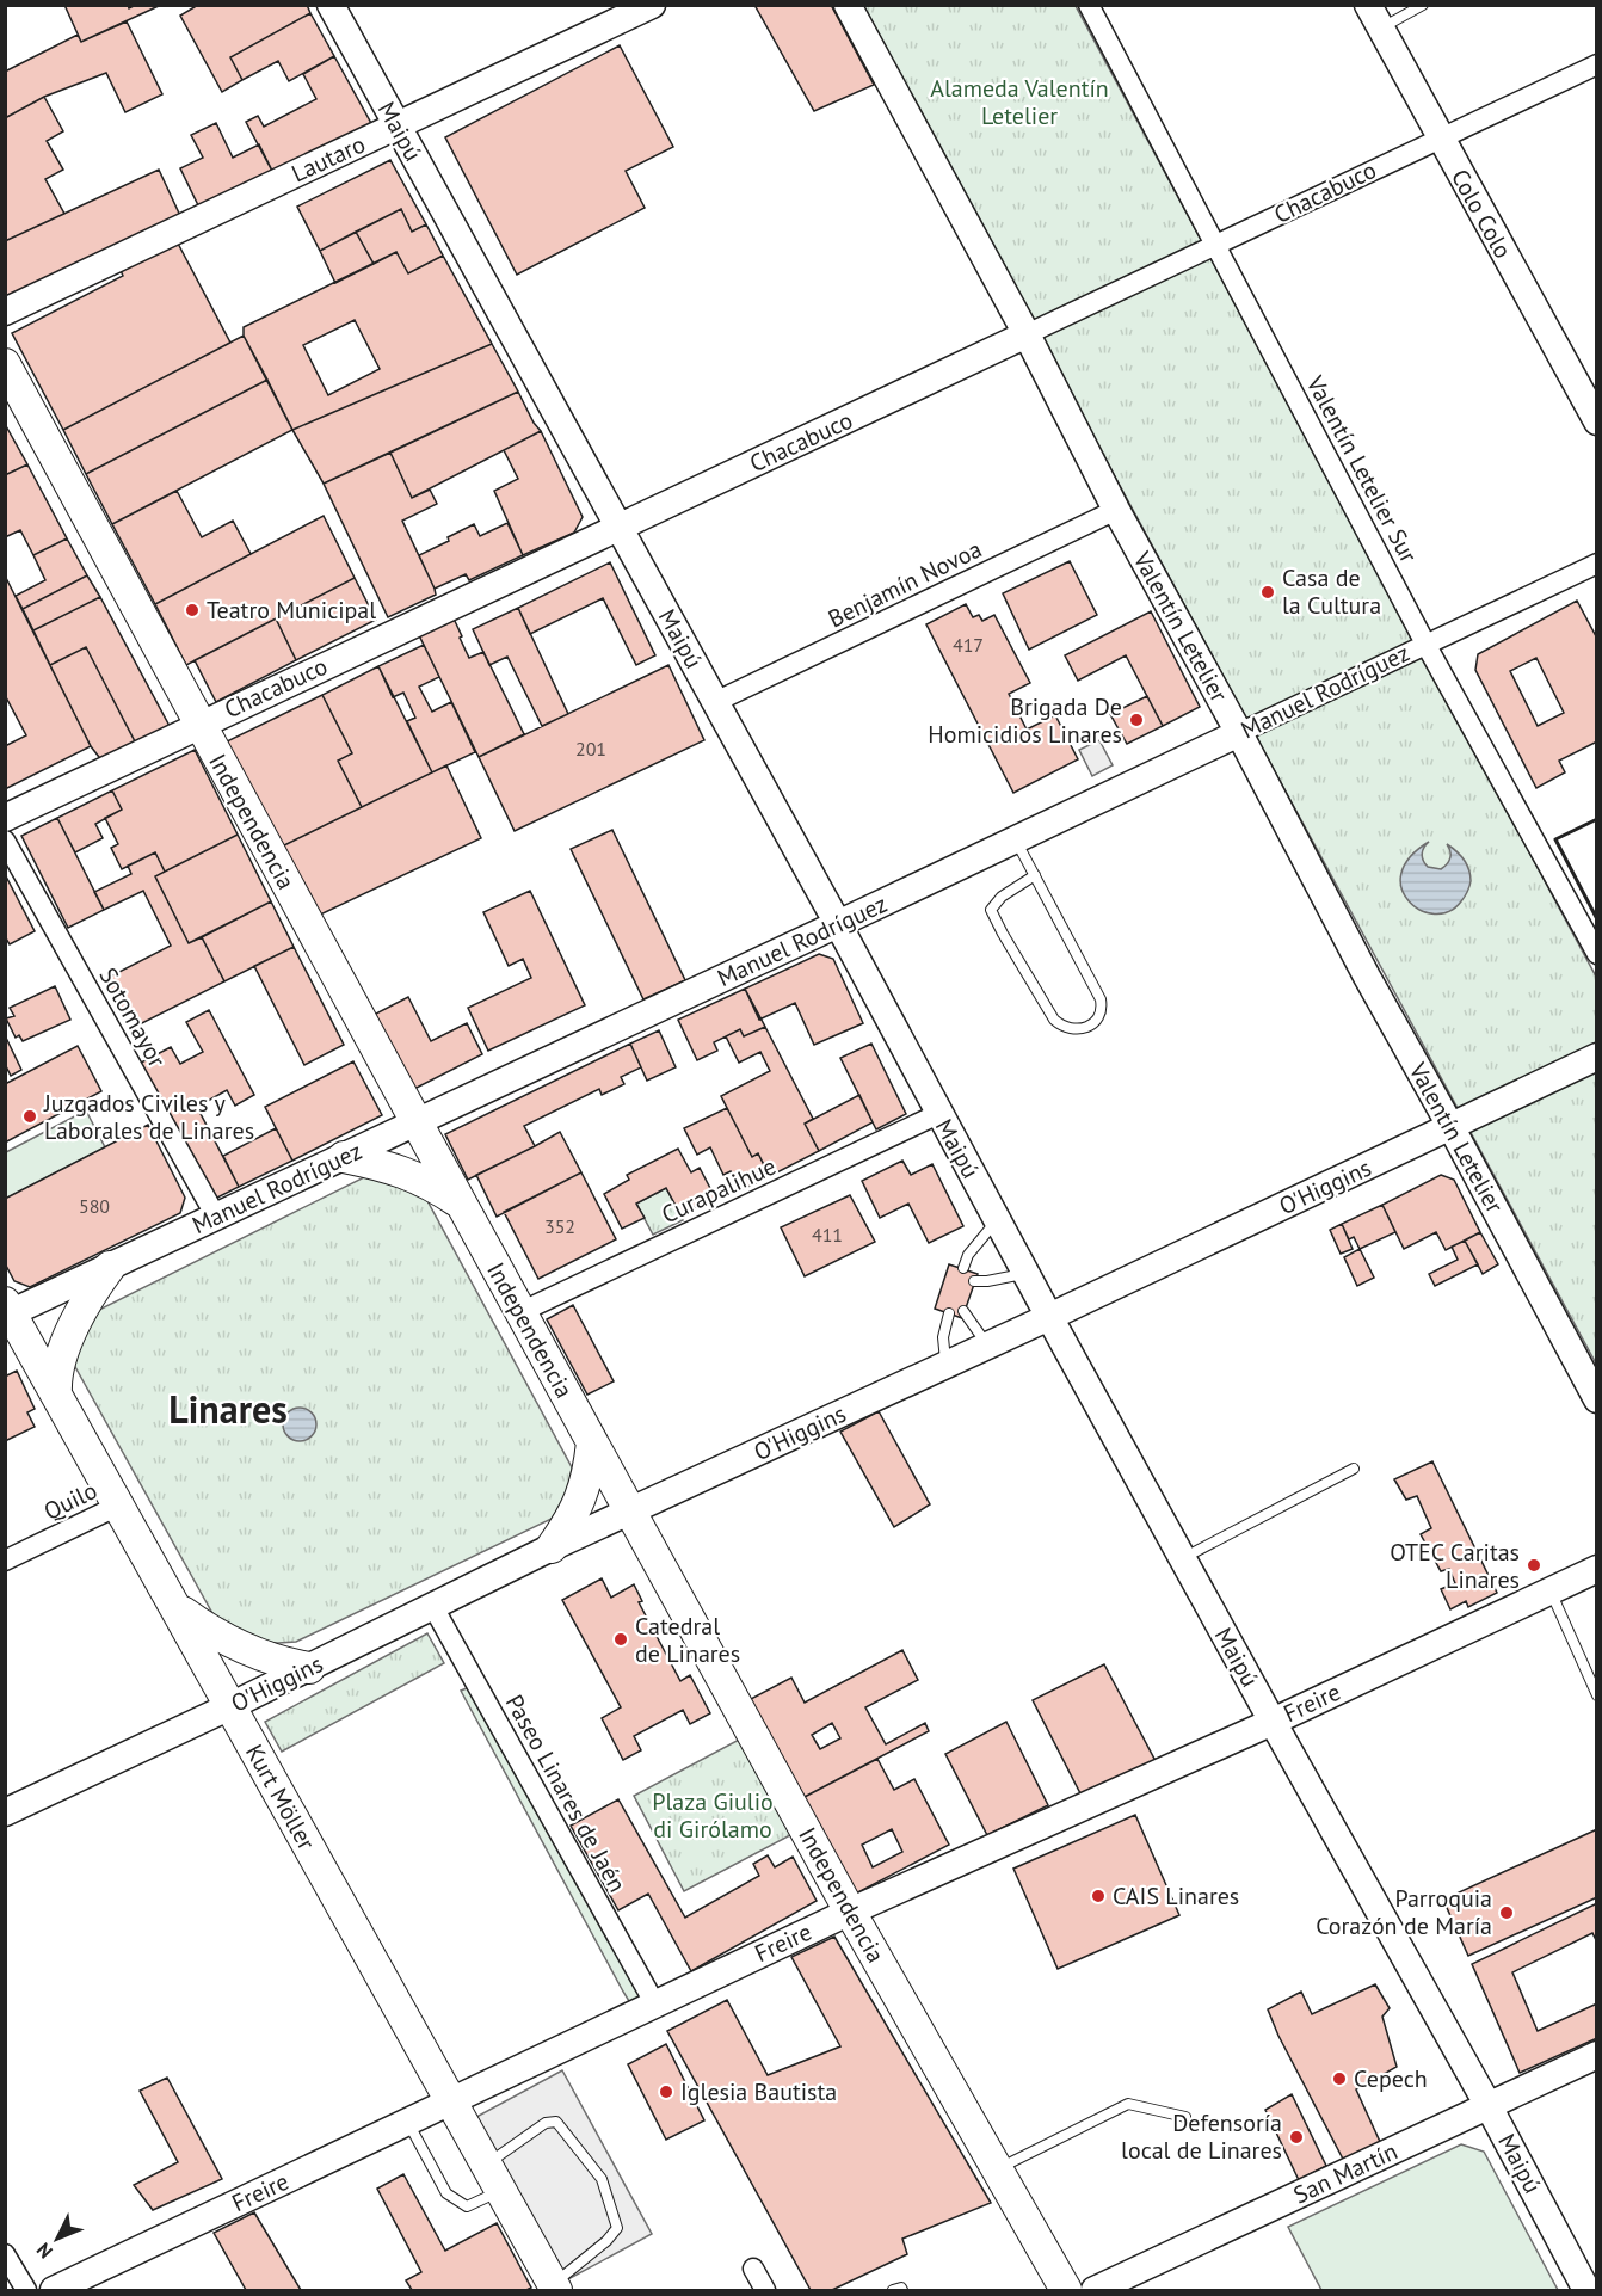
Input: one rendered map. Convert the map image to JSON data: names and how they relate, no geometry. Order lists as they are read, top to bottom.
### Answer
{
  "streets": {
    "main road": [
      "Maipú",
      "Lautaro",
      "Chacabuco",
      "Colo Colo",
      "Valentín Letelier",
      "Manuel Rodríguez",
      "Independencia",
      "O'Higgins",
      "Freire",
      "Kurt Möller",
      "San Martín"
    ],
    "street": [
      "Valentín Letelier Sur",
      "Benjamín Novoa",
      "Sotomayor",
      "Curapalihue",
      "Quilo",
      "Paseo Linares de Jaén"
    ]
  },
  "crossings": [
    ["Maipú", "Lautaro"],
    ["Maipú", "Chacabuco"],
    ["Maipú", "Benjamín Novoa"],
    ["Maipú", "Manuel Rodríguez"],
    ["Maipú", "O'Higgins"],
    ["Maipú", "Curapalihue"],
    ["Maipú", "Freire"],
    ["Maipú", "San Martín"],
    ["Chacabuco", "Colo Colo"],
    ["Chacabuco", "Valentín Letelier Sur"],
    ["Chacabuco", "Valentín Letelier"],
    ["Chacabuco", "Independencia"],
    ["Valentín Letelier Sur", "Manuel Rodríguez"],
    ["Benjamín Novoa", "Valentín Letelier"],
    ["Valentín Letelier", "Manuel Rodríguez"],
    ["Valentín Letelier", "O'Higgins"],
    ["Manuel Rodríguez", "Independencia"],
    ["Manuel Rodríguez", "Sotomayor"],
    ["Manuel Rodríguez", "Kurt Möller"],
    ["Independencia", "O'Higgins"],
    ["Independencia", "Curapalihue"],
    ["Independencia", "Freire"],
    ["O'Higgins", "Paseo Linares de Jaén"],
    ["O'Higgins", "Kurt Möller"],
    ["Quilo", "Kurt Möller"],
    ["Freire", "Paseo Linares de Jaén"],
    ["Freire", "Kurt Möller"]
  ],
  "districts": ["Linares"],
  "parks": ["Alameda Valentín Letelier", "Plaza Giulio di Girólamo"],
  "places": [
    "Casa de la Cultura",
    "Teatro Municipal",
    "Brigada De Homicidios Linares",
    "Juzgados Civiles y Laborales de Linares",
    "OTEC Caritas Linares",
    "Catedral de Linares",
    "CAIS Linares",
    "Parroquia Corazón de María",
    "Cepech",
    "Iglesia Bautista",
    "Defensoría local de Linares"
  ],
  "house_numbers": [
    "417",
    "201",
    "580",
    "352",
    "411"
  ],
  "north": "bottom left"
}
